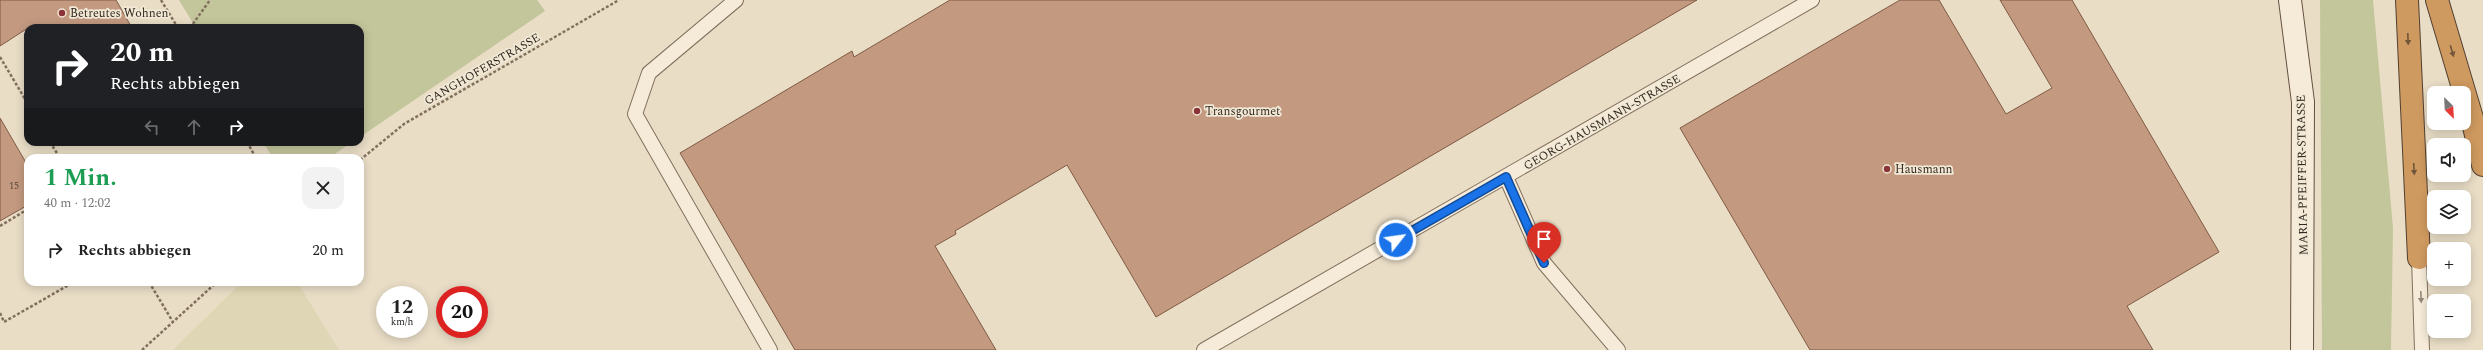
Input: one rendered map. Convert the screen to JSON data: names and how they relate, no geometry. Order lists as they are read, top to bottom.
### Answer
{
  "streets": {
    "main road": ["MARIA-PFEIFFER-STRASSE"],
    "lane": ["GEORG-HAUSMANN-STRASSE"],
    "path": ["GANGHOFERSTRASSE"]
  },
  "places": ["Betreutes Wohnen", "Transgourmet", "Hausmann"],
  "house_numbers": ["15"],
  "north": "bottom right",
  "page": {
    "turn": ["20 m", "Rechts abbiegen"],
    "map_buttons": ["+", "−"],
    "heading": ["1 Min.", "40 m · 12:02"],
    "list": [
      {
        "name": "Rechts abbiegen",
        "value": "20 m"
      }
    ],
    "speed": "12 km/h",
    "limit": "20"
  }
}
